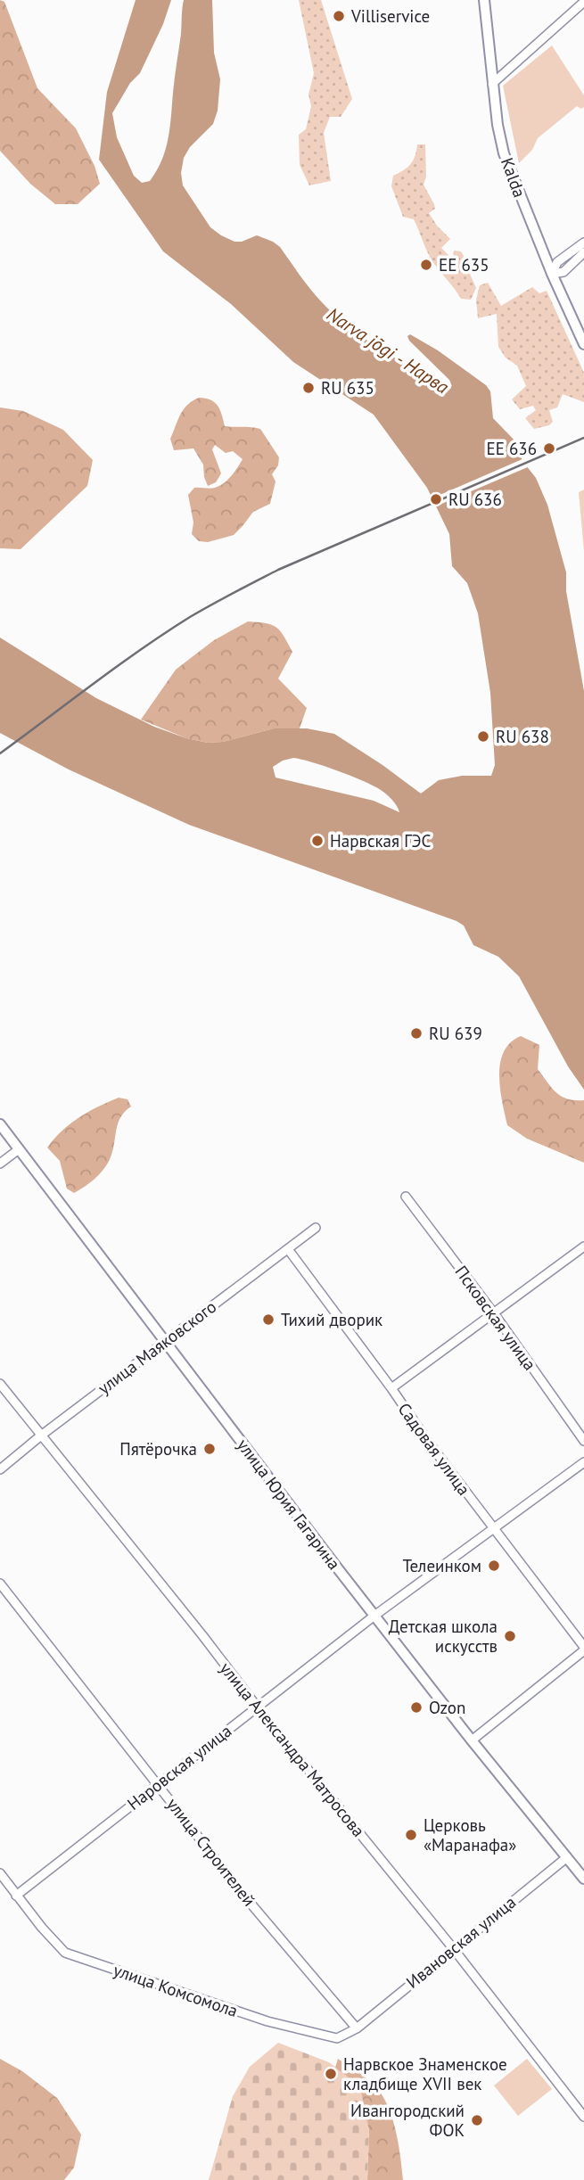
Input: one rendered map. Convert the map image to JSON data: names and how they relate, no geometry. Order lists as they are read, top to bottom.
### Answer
{
  "streets": {
    "street": [
      "Kalda",
      "Псковская улица",
      "улица Маяковского",
      "Садовая улица",
      "улица Юрия Гагарина",
      "улица Александра Матросова",
      "Наровская улица",
      "улица Строителей",
      "Ивановская улица",
      "улица Комсомола"
    ]
  },
  "crossings": [
    ["улица Маяковского", "Садовая улица"],
    ["улица Маяковского", "улица Юрия Гагарина"],
    ["улица Маяковского", "улица Александра Матросова"],
    ["Садовая улица", "Наровская улица"],
    ["улица Юрия Гагарина", "Наровская улица"],
    ["улица Юрия Гагарина", "Ивановская улица"],
    ["улица Александра Матросова", "Наровская улица"],
    ["улица Александра Матросова", "Ивановская улица"],
    ["Наровская улица", "улица Строителей"],
    ["Наровская улица", "улица Комсомола"],
    ["улица Строителей", "Ивановская улица"],
    ["улица Строителей", "улица Комсомола"],
    ["Ивановская улица", "улица Комсомола"]
  ],
  "water": ["Narva jõgi - Нарва"],
  "places": [
    "Villiservice",
    "EE 635",
    "RU 635",
    "EE 636",
    "RU 636",
    "RU 638",
    "Нарвская ГЭС",
    "RU 639",
    "Тихий дворик",
    "Пятёрочка",
    "Телеинком",
    "Детская школа искусств",
    "Ozon",
    "Церковь «Маранафа»",
    "Нарвское Знаменское кладбище XVII век",
    "Ивангородский ФОК"
  ]
}
